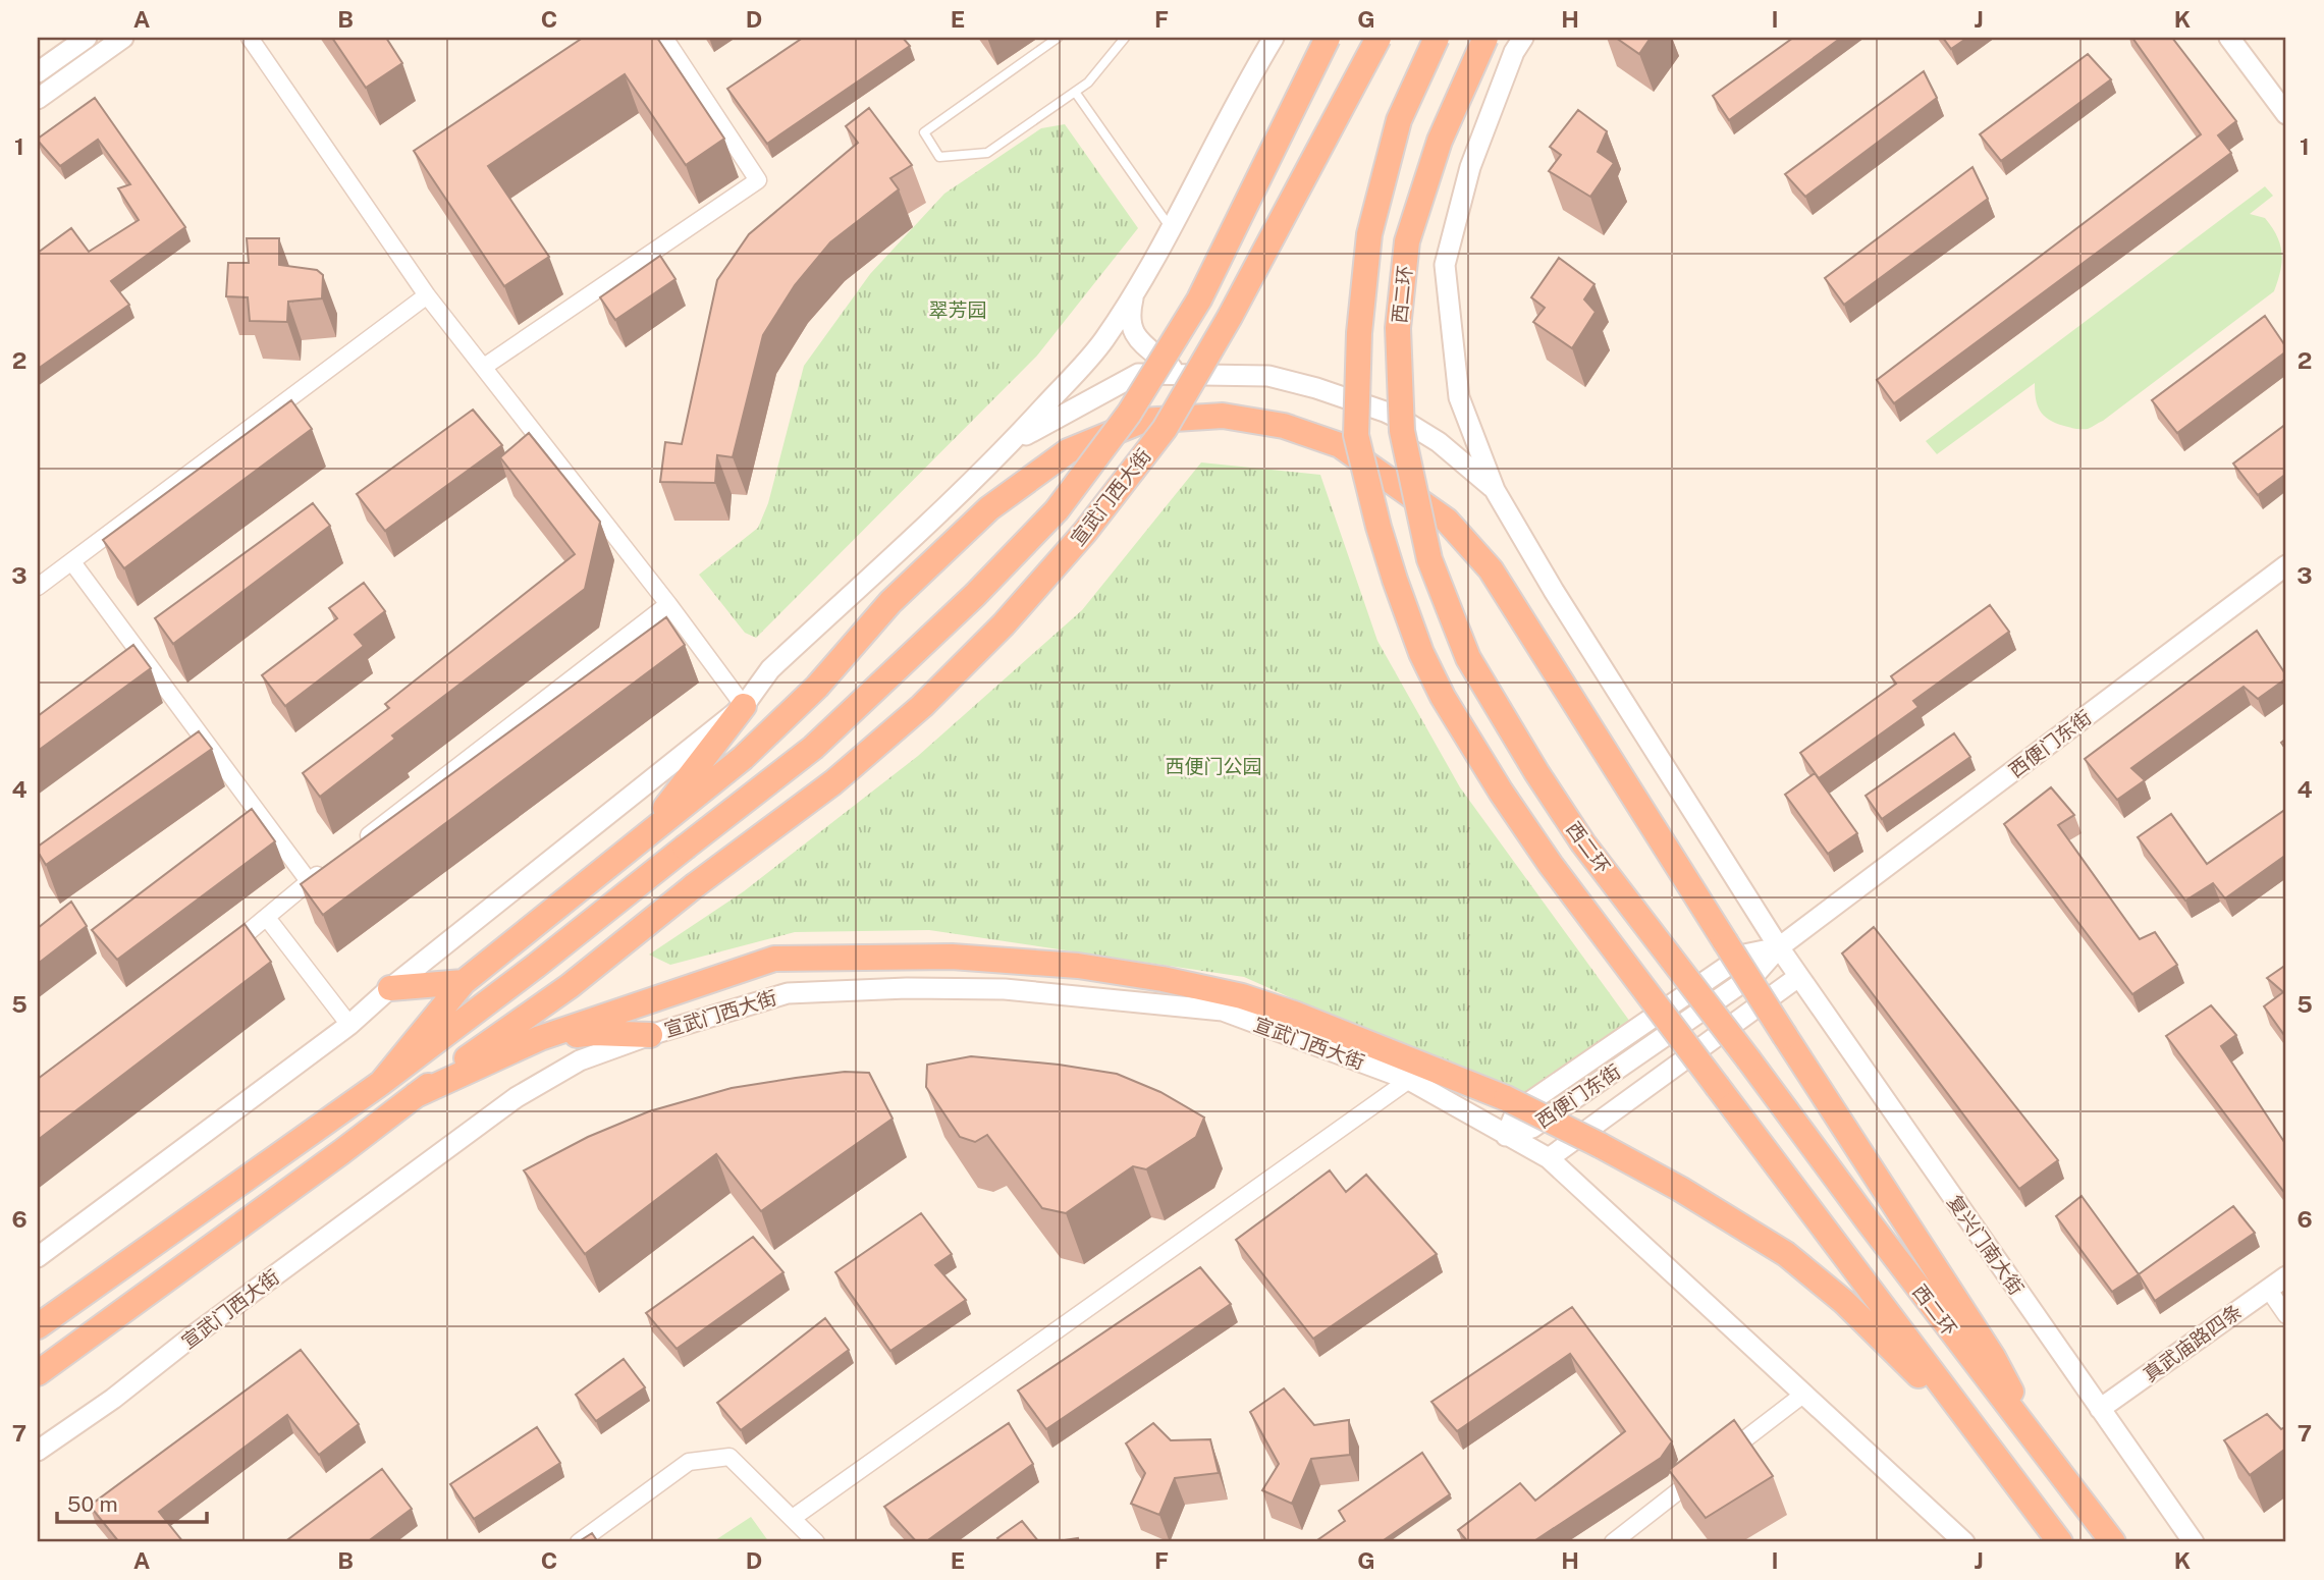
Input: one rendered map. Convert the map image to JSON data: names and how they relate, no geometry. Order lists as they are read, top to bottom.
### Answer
{
  "streets": {
    "highway": ["西二环", "宣武门西大街"],
    "street": ["西便门东街", "复兴门南大街", "真武庙路四条"]
  },
  "crossings": [
    ["宣武门西大街", "西便门东街"],
    ["西便门东街", "复兴门南大街"],
    ["复兴门南大街", "真武庙路四条"]
  ],
  "parks": ["翠芳园", "西便门公园"],
  "scale_bar": "50 m",
  "grid": {
    "columns": [
      "A",
      "B",
      "C",
      "D",
      "E",
      "F",
      "G",
      "H",
      "I",
      "J",
      "K"
    ],
    "rows": [
      "1",
      "2",
      "3",
      "4",
      "5",
      "6",
      "7"
    ]
  }
}
